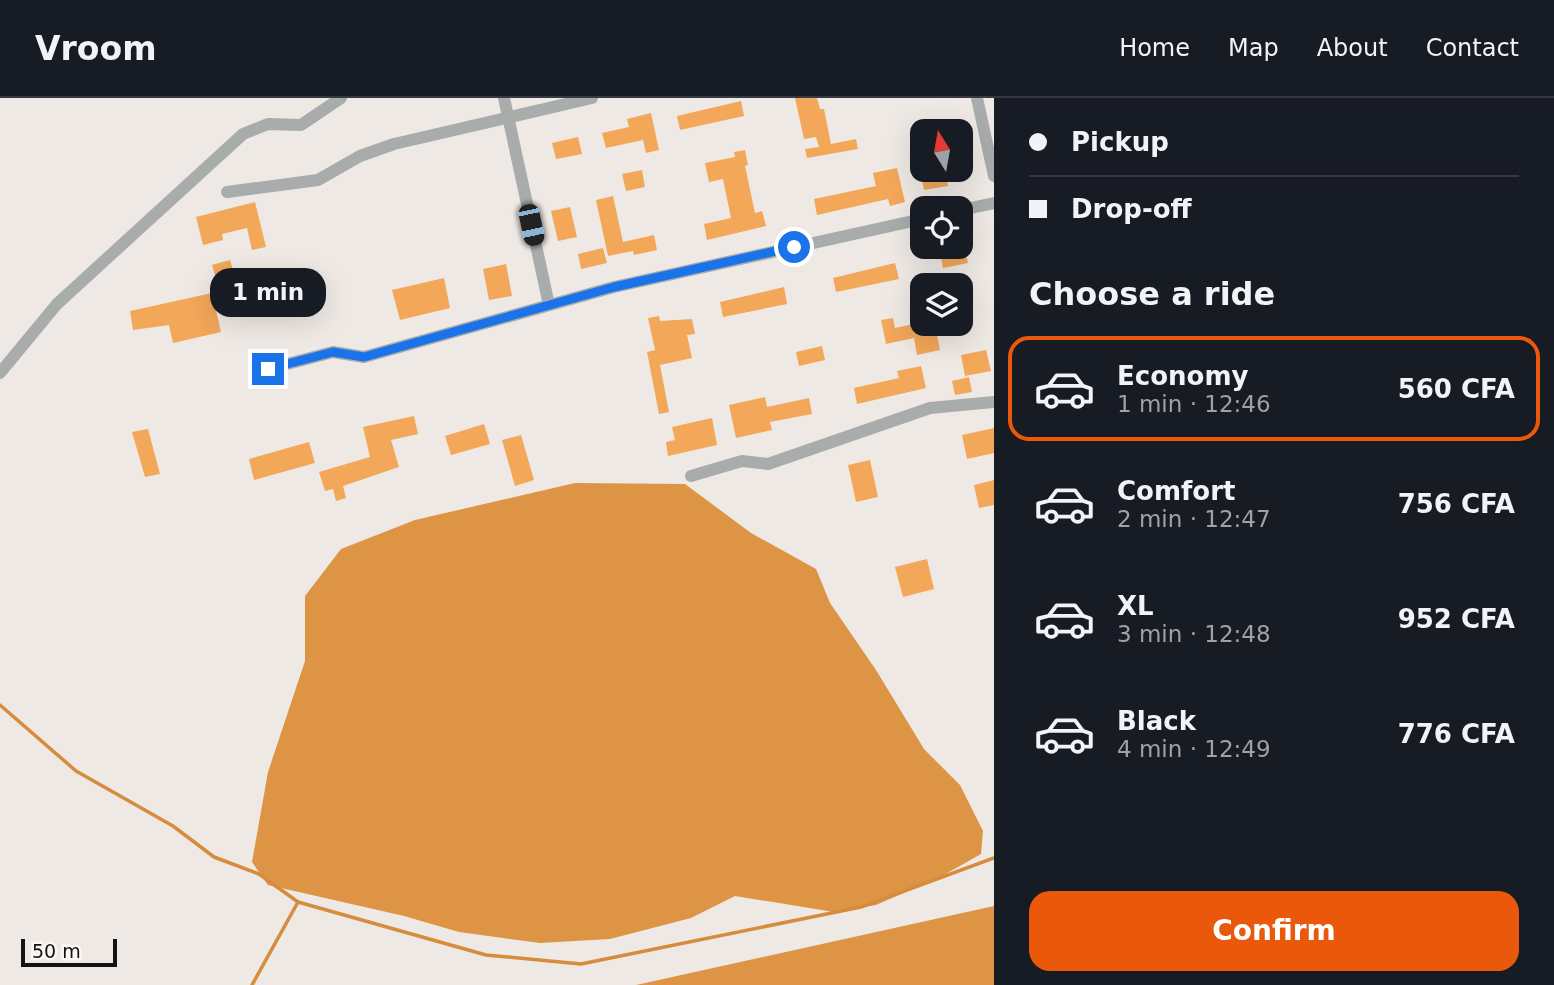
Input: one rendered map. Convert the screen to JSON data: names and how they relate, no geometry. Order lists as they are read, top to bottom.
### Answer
{
  "scale_bar": "50 m",
  "north": "top",
  "page": {
    "header": "Vroom",
    "nav": [
      "Home",
      "Map",
      "About",
      "Contact"
    ],
    "banner": ["Pickup", "Drop-off"],
    "heading": "Choose a ride",
    "bubble": "1 min",
    "list": [
      {
        "name": "Economy",
        "note": "1 min · 12:46",
        "value": "560 CFA"
      },
      {
        "name": "Comfort",
        "note": "2 min · 12:47",
        "value": "756 CFA"
      },
      {
        "name": "XL",
        "note": "3 min · 12:48",
        "value": "952 CFA"
      },
      {
        "name": "Black",
        "note": "4 min · 12:49",
        "value": "776 CFA"
      }
    ],
    "buttons": "Confirm",
    "scale": "50 m"
  }
}
